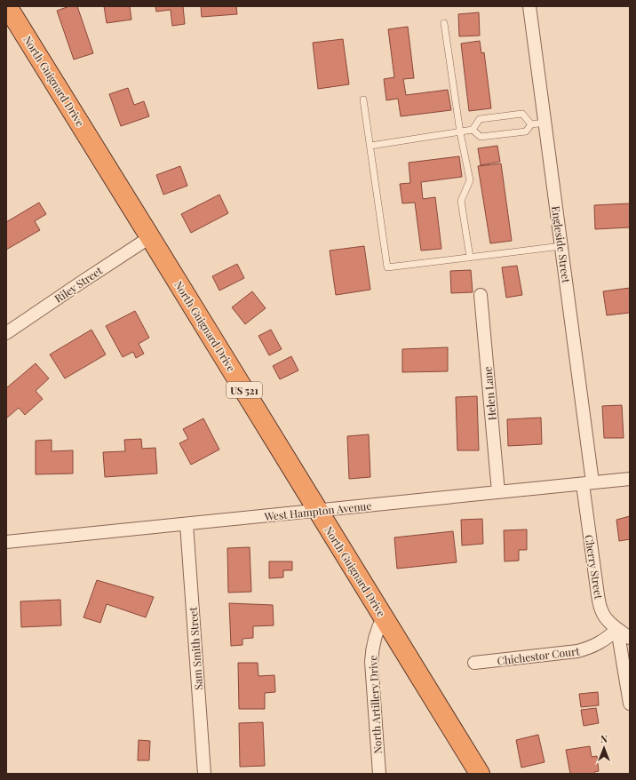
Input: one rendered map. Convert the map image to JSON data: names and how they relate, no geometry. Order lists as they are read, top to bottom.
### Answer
{
  "streets": {
    "highway": ["North Guignard Drive", "US 521"],
    "street": [
      "Engleside Street",
      "Riley Street",
      "Helen Lane",
      "West Hampton Avenue",
      "Cherry Street",
      "Sam Smith Street",
      "Chichestor Court",
      "North Artillery Drive"
    ]
  },
  "crossings": [
    ["North Guignard Drive", "Riley Street"],
    ["North Guignard Drive", "West Hampton Avenue"],
    ["North Guignard Drive", "North Artillery Drive"],
    ["Engleside Street", "West Hampton Avenue"],
    ["Engleside Street", "Cherry Street"],
    ["Helen Lane", "West Hampton Avenue"],
    ["West Hampton Avenue", "Cherry Street"],
    ["West Hampton Avenue", "Sam Smith Street"],
    ["Cherry Street", "Chichestor Court"]
  ],
  "north": "top"
}
